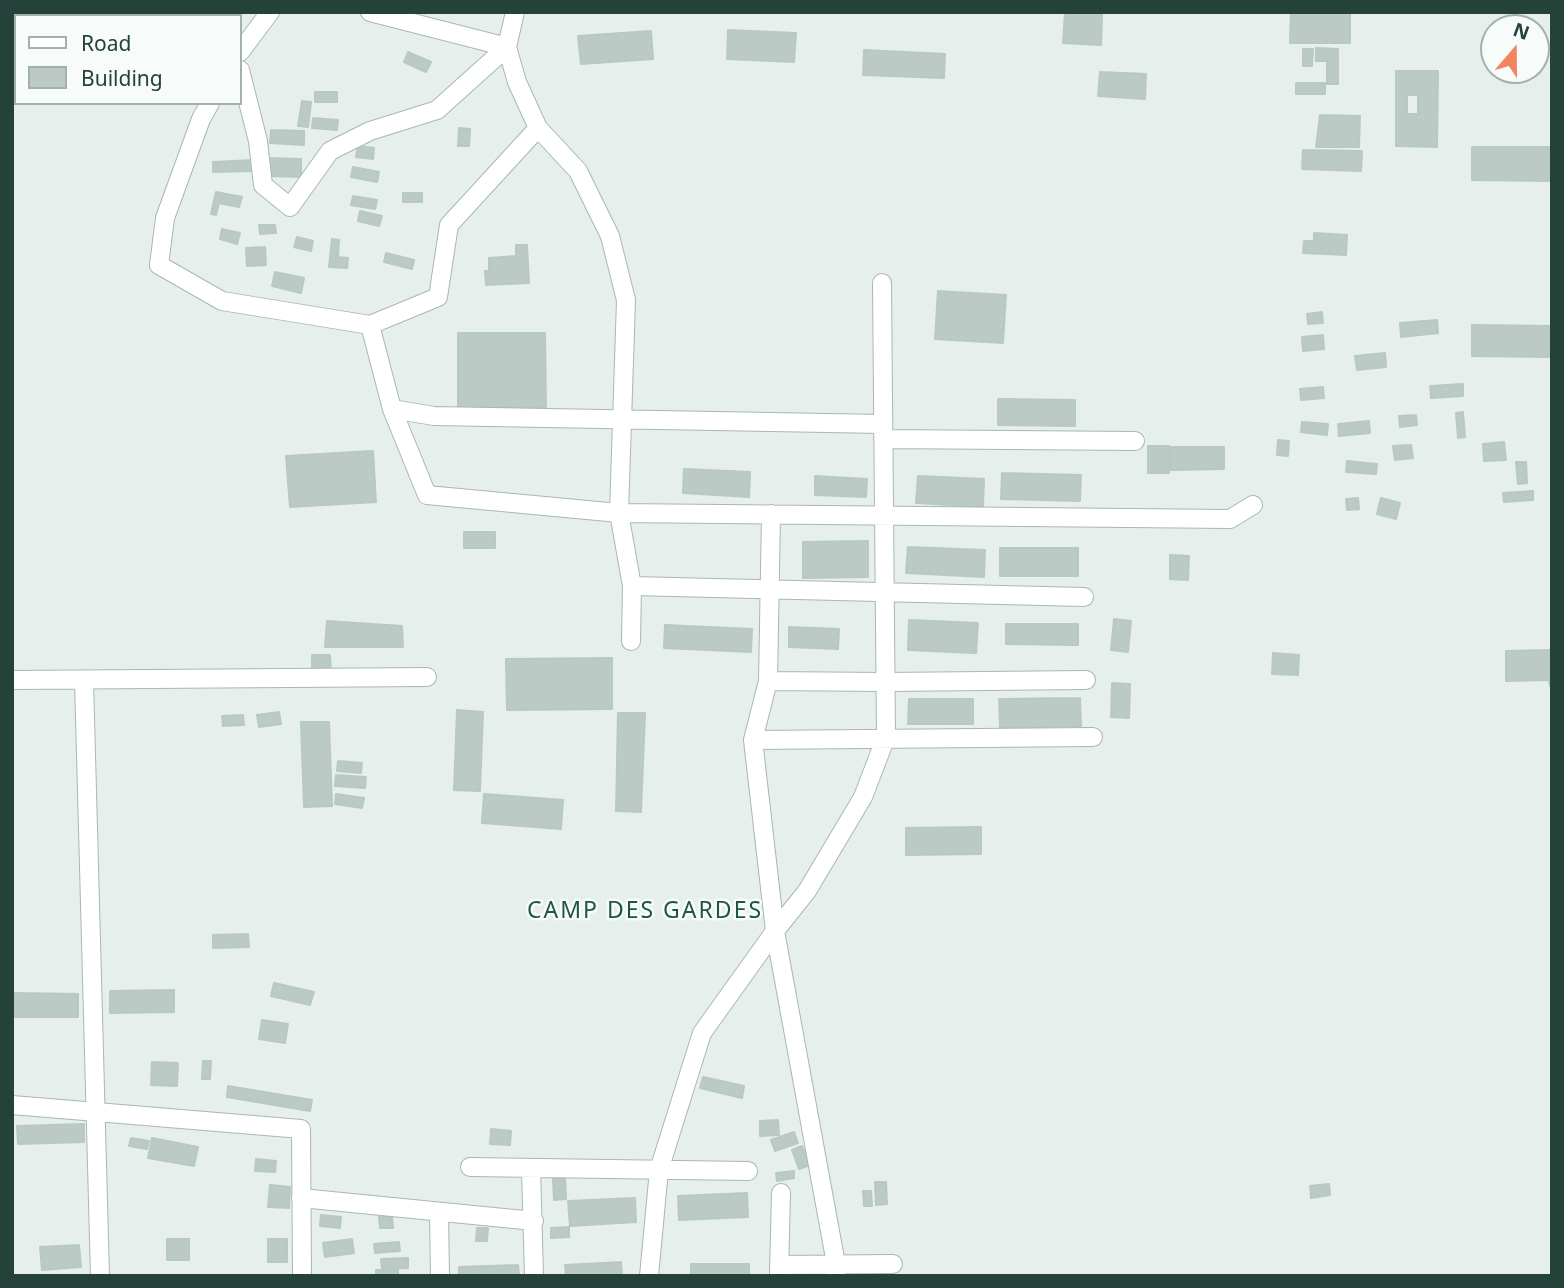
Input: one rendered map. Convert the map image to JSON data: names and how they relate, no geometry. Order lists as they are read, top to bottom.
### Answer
{
  "districts": ["CAMP DES GARDES"],
  "legend": ["Road", "Building"],
  "north": "top"
}
